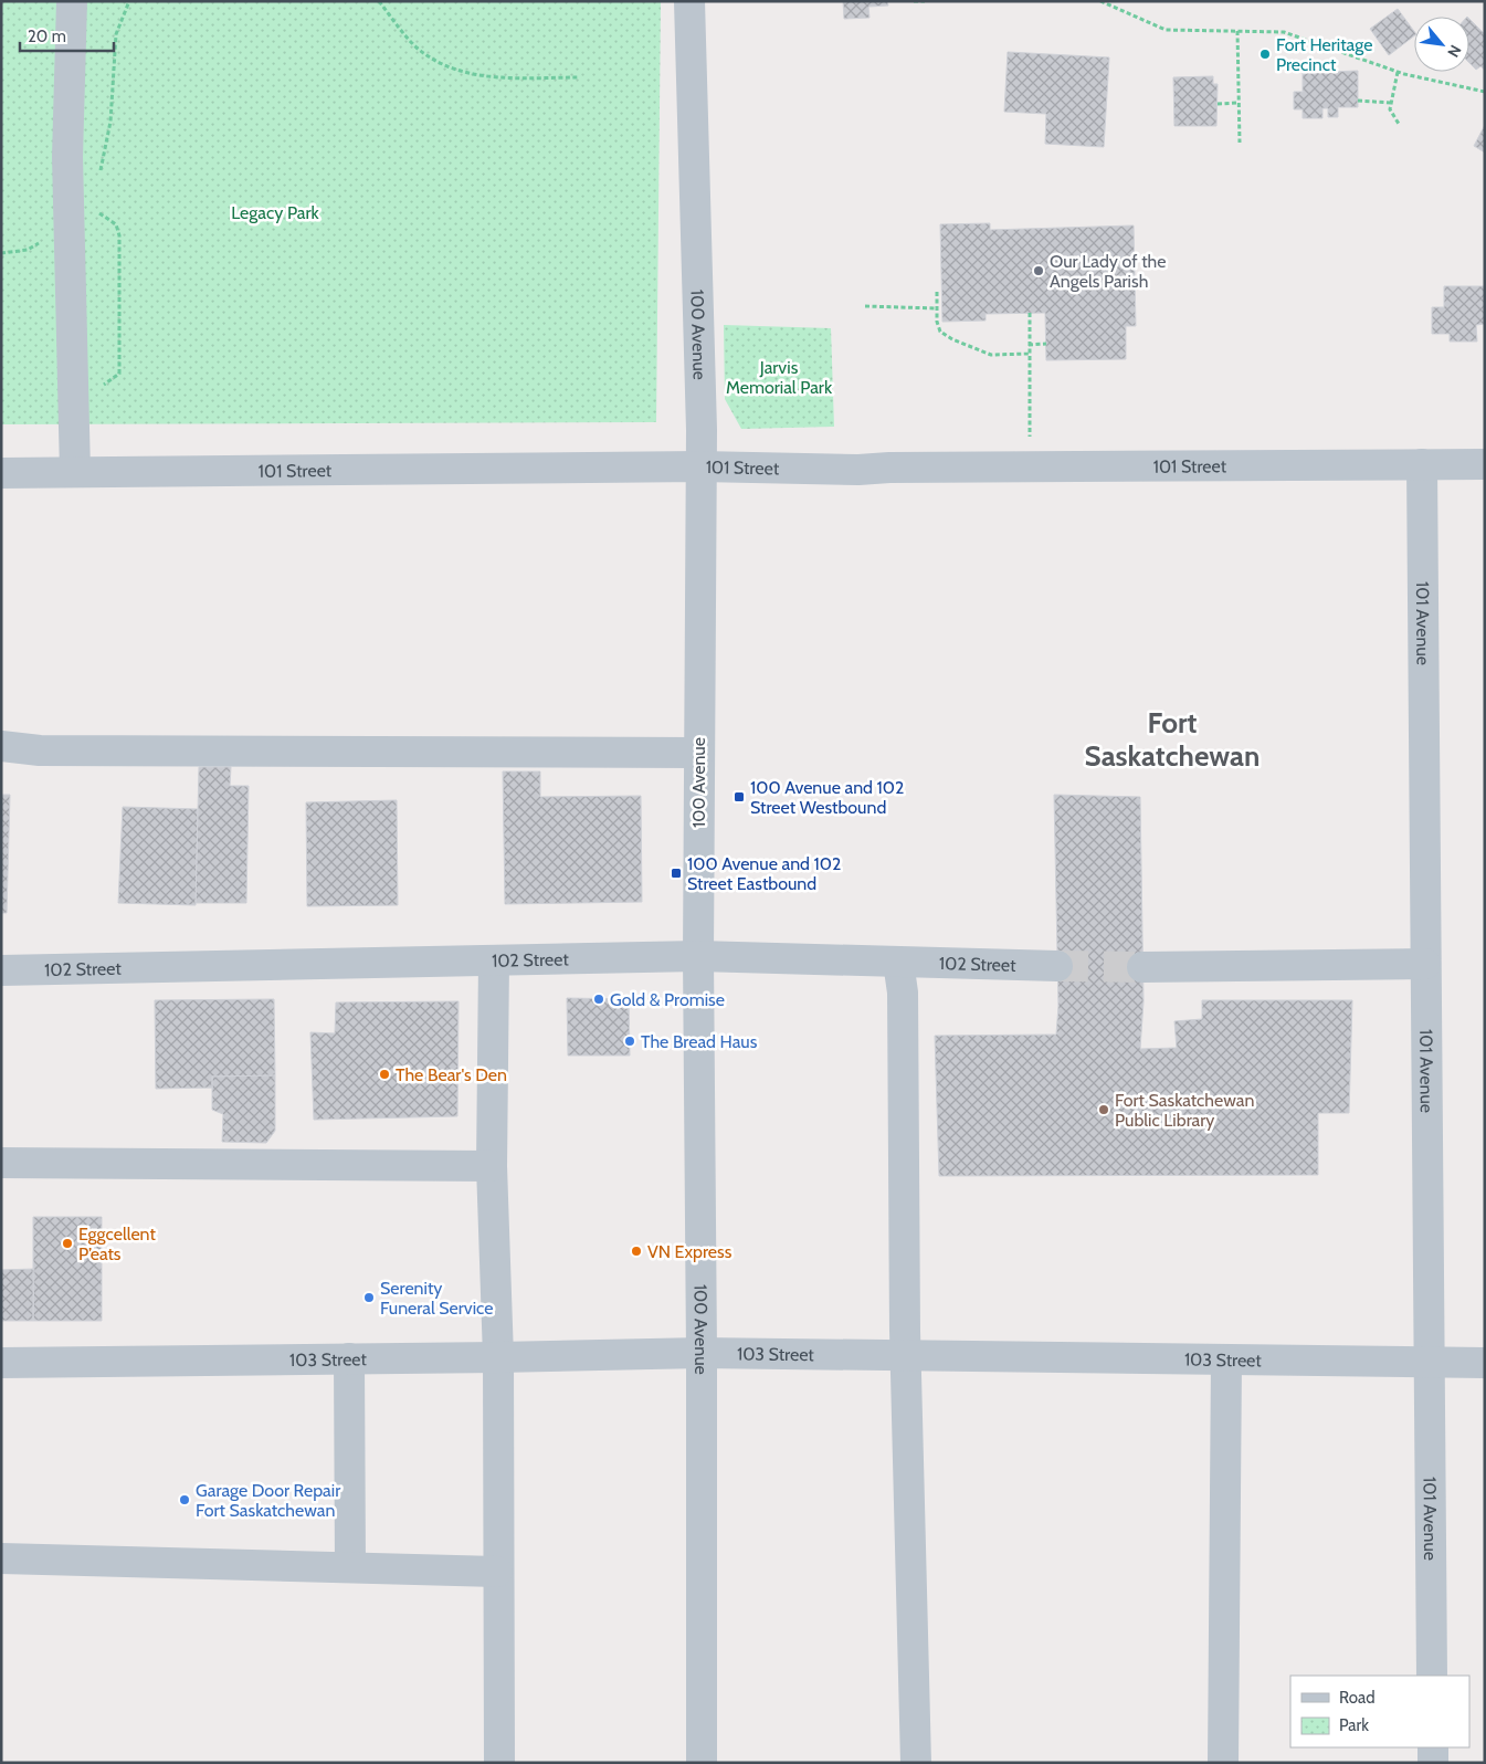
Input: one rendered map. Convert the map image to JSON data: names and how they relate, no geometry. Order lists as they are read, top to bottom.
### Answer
{
  "streets": {
    "street": [
      "100 Avenue",
      "101 Street",
      "101 Avenue",
      "102 Street",
      "103 Street"
    ]
  },
  "crossings": [
    ["100 Avenue", "101 Street"],
    ["100 Avenue", "102 Street"],
    ["100 Avenue", "103 Street"],
    ["101 Street", "101 Avenue"],
    ["101 Avenue", "103 Street"]
  ],
  "districts": ["Fort Saskatchewan"],
  "parks": ["Legacy Park", "Jarvis Memorial Park"],
  "places": {
    "other": [
      "Fort Heritage Precinct",
      "Our Lady of the Angels Parish",
      "Gold & Promise",
      "The Bread Haus",
      "The Bear's Den",
      "Fort Saskatchewan Public Library",
      "Eggcellent P’eats",
      "VN Express",
      "Serenity Funeral Service",
      "Garage Door Repair Fort Saskatchewan"
    ],
    "transit": ["100 Avenue and 102 Street Westbound", "100 Avenue and 102 Street Eastbound"]
  },
  "legend": ["Road", "Park"],
  "scale_bar": "20 m",
  "north": "bottom right"
}
